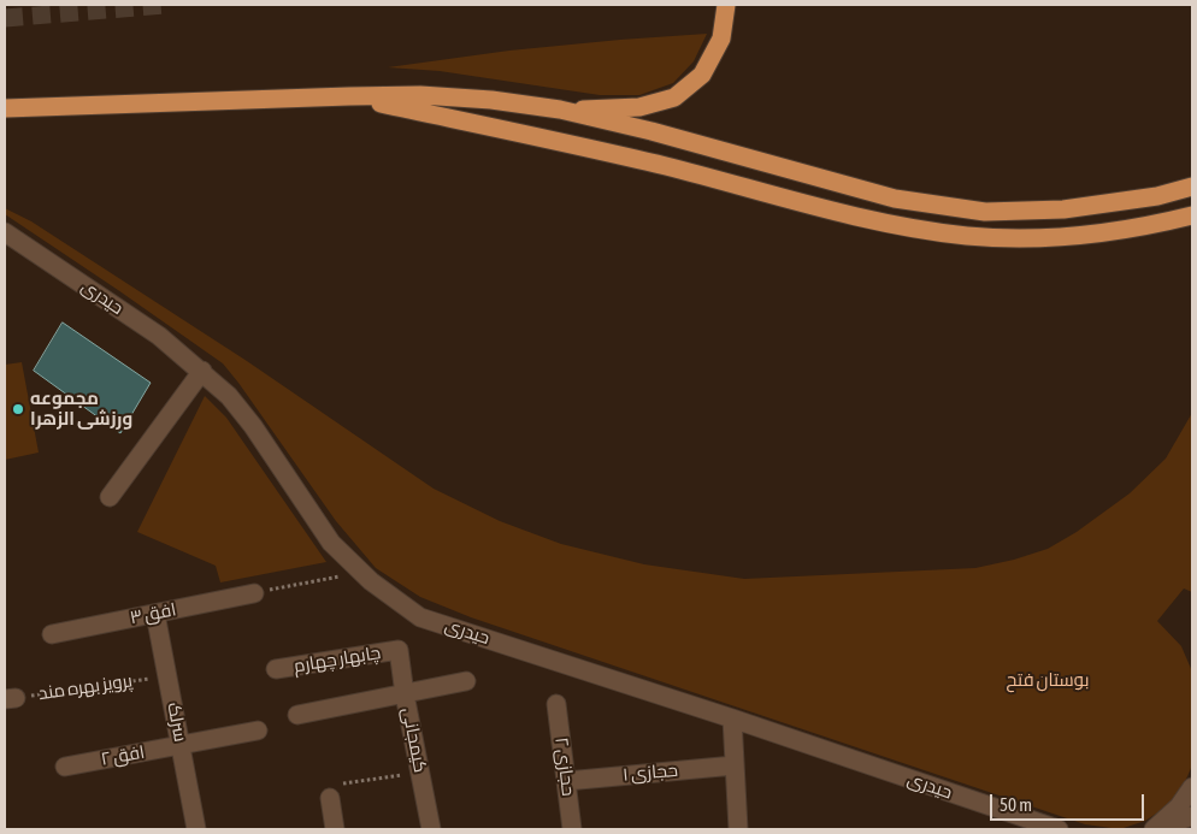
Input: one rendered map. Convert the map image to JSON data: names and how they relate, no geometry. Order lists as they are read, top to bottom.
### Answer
{
  "streets": {
    "street": [
      "حیدری",
      "افق ۳",
      "چابهار چهارم",
      "سرلک",
      "کیمجانی",
      "افق ۲",
      "حجازی ۲",
      "حجازی ۱"
    ],
    "path": ["پرویز بهره‌ مند"]
  },
  "crossings": [
    ["افق ۳", "سرلک"],
    ["چابهار چهارم", "کیمجانی"],
    ["پرویز بهره‌ مند", "سرلک"],
    ["سرلک", "افق ۲"],
    ["حجازی ۲", "حجازی ۱"]
  ],
  "parks": ["بوستان فتح"],
  "places": ["مجموعه ورزشی الزهرا"],
  "scale_bar": "50 m"
}
